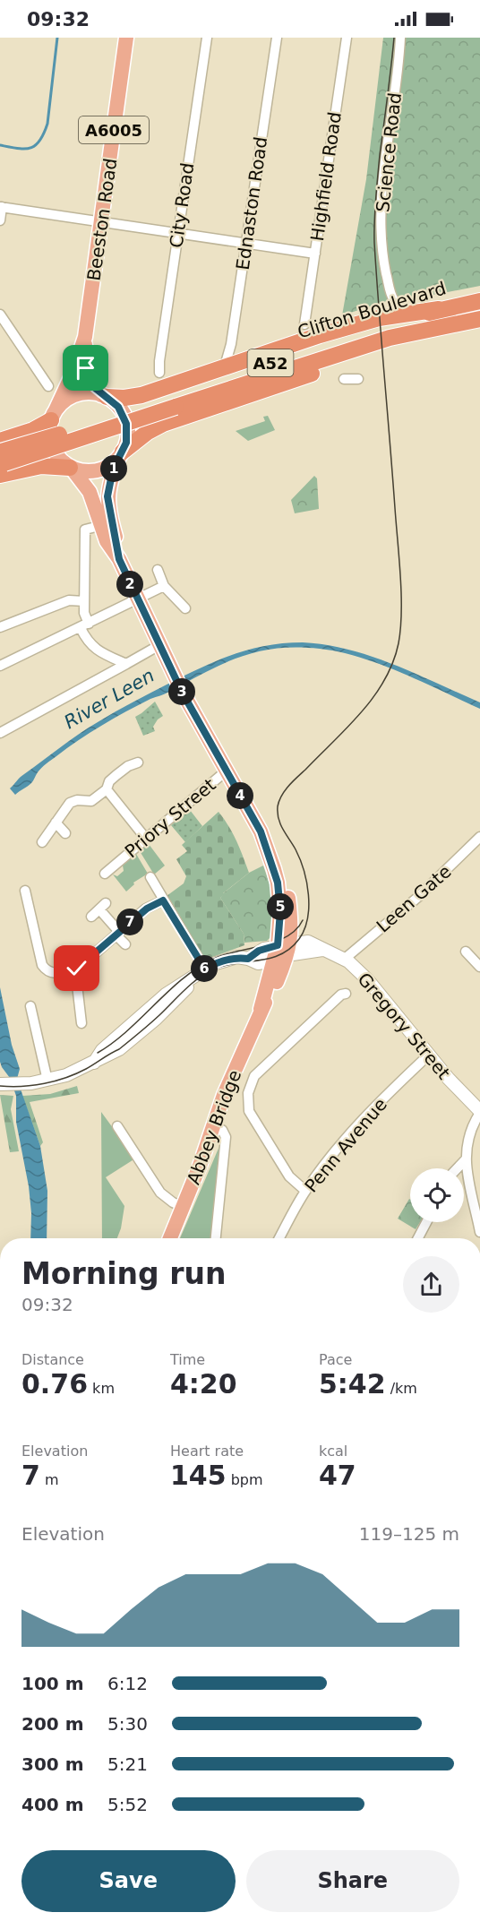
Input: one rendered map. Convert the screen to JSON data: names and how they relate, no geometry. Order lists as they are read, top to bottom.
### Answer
{
  "streets": {
    "highway": ["Clifton Boulevard", "A52"],
    "main road": ["A6005", "Beeston Road", "Abbey Bridge"],
    "street": [
      "Science Road",
      "Highfield Road",
      "Ednaston Road",
      "City Road",
      "Priory Street",
      "Leen Gate",
      "Gregory Street",
      "Penn Avenue"
    ]
  },
  "crossings": [
    ["A6005", "Beeston Road"],
    ["Priory Street", "Abbey Bridge"],
    ["Leen Gate", "Gregory Street"],
    ["Gregory Street", "Abbey Bridge"],
    ["Gregory Street", "Penn Avenue"]
  ],
  "water": ["River Leen"],
  "page": {
    "status": "09:32",
    "pins": [
      "1",
      "2",
      "3",
      "4",
      "5",
      "7",
      "6"
    ],
    "heading": ["Morning run", "09:32"],
    "stats": [
      ["Distance", "0.76 km"],
      ["Time", "4:20"],
      ["Pace", "5:42 /km"],
      ["Elevation", "7 m"],
      ["Heart rate", "145 bpm"],
      ["kcal", "47"]
    ],
    "chart": ["Elevation", "119–125 m"],
    "list": [
      {
        "name": "100 m",
        "note": "6:12"
      },
      {
        "name": "200 m",
        "note": "5:30"
      },
      {
        "name": "300 m",
        "note": "5:21"
      },
      {
        "name": "400 m",
        "note": "5:52"
      }
    ],
    "buttons": ["Save", "Share"]
  }
}
